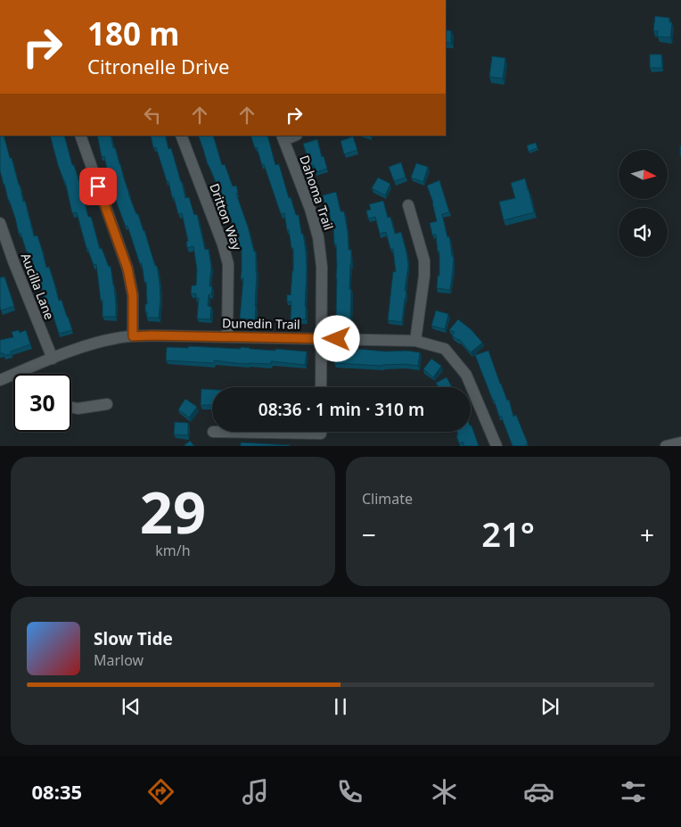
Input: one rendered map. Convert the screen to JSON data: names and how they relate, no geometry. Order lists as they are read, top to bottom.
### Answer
{
  "streets": {
    "street": [
      "Dahoma Trail",
      "Dritton Way",
      "Aucilla Lane",
      "Dunedin Trail"
    ]
  },
  "crossings": [
    ["Dahoma Trail", "Dunedin Trail"],
    ["Dritton Way", "Dunedin Trail"],
    ["Aucilla Lane", "Dunedin Trail"]
  ],
  "north": "right",
  "page": {
    "turn": ["180 m", "Citronelle Drive"],
    "limit": "30",
    "trip": "08:36 · 1 min · 310 m",
    "tile": [
      ["29", "km/h"],
      "Climate"
    ],
    "heat": ["−", "21°", "+"],
    "song": ["Slow Tide", "Marlow"],
    "tabs": "08:35"
  }
}
